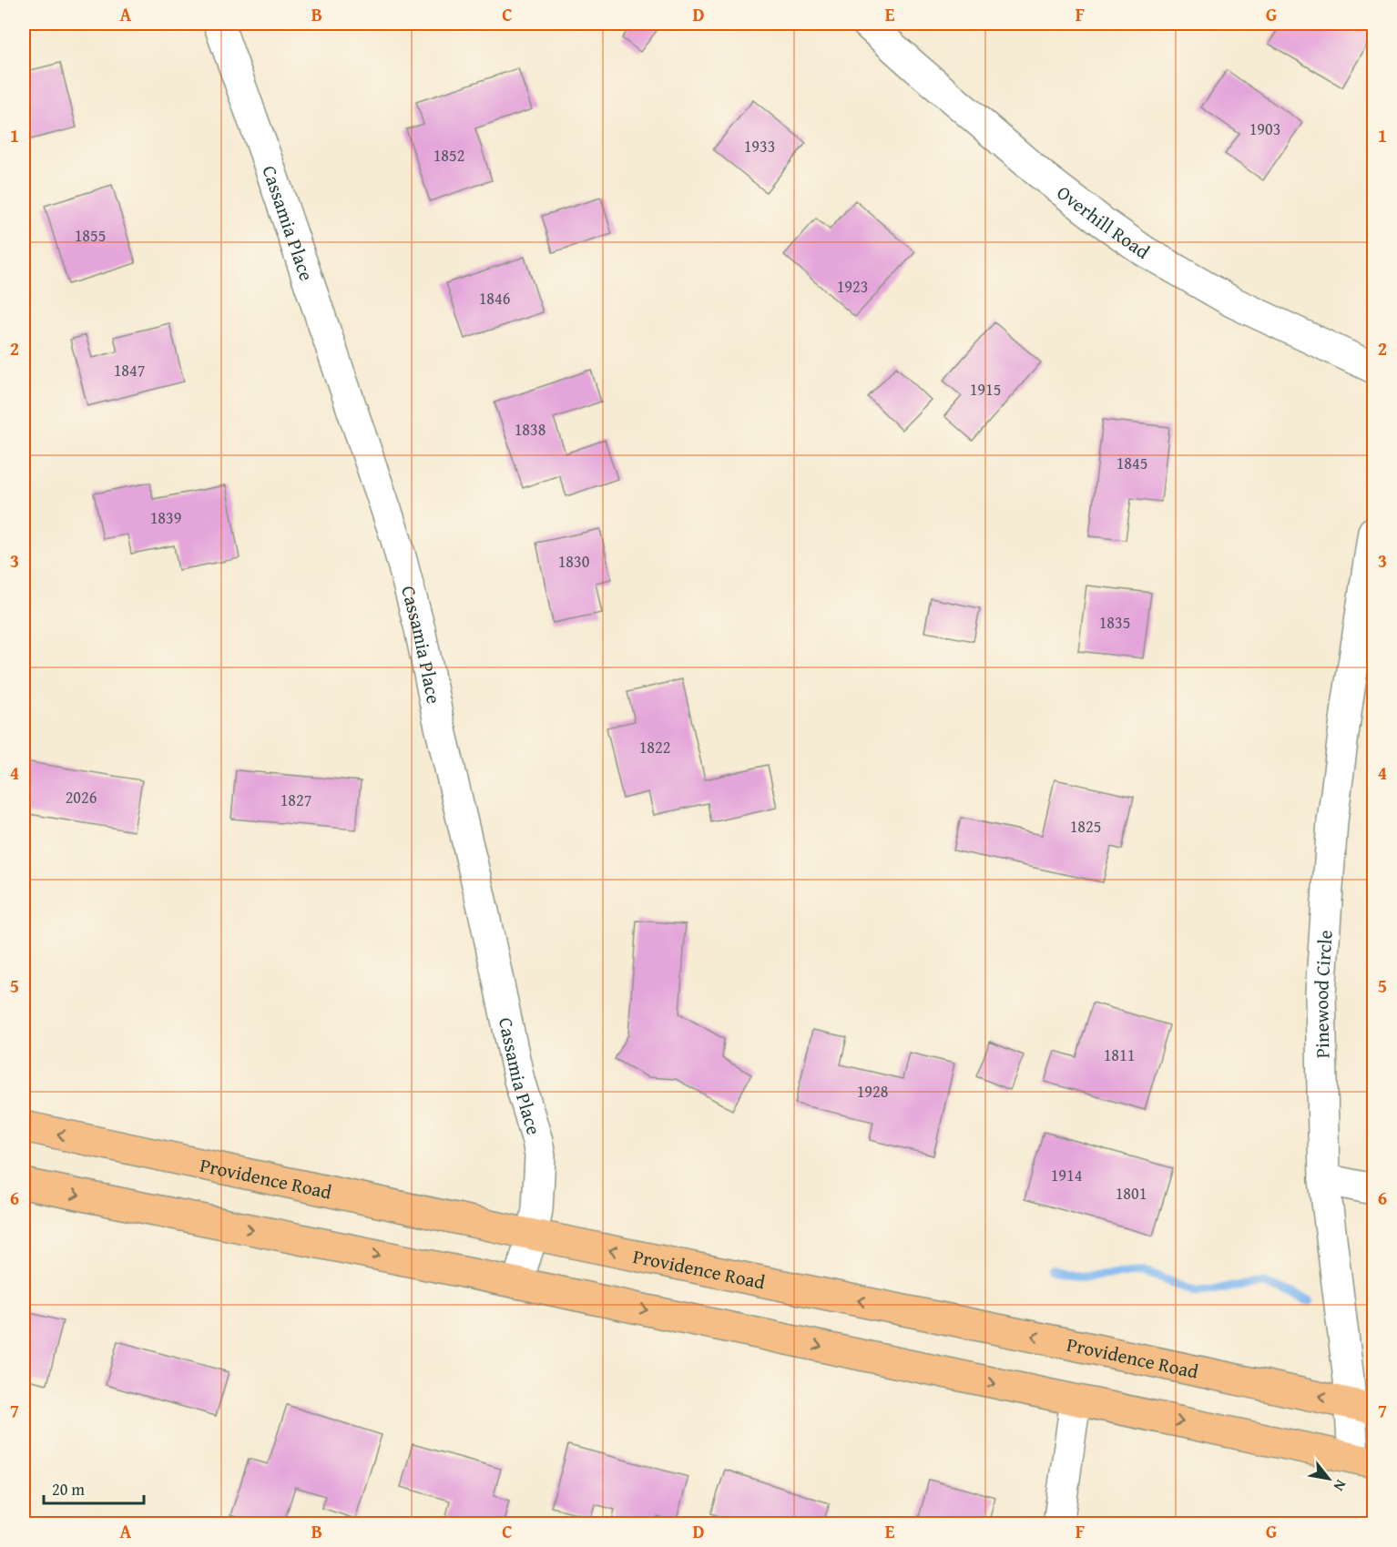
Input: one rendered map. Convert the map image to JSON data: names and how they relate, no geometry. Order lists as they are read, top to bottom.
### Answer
{
  "streets": {
    "main road": ["Providence Road"],
    "street": ["Overhill Road", "Cassamia Place", "Pinewood Circle"]
  },
  "crossings": [
    ["Cassamia Place", "Providence Road"],
    ["Pinewood Circle", "Providence Road"]
  ],
  "house_numbers": [
    "1903",
    "1933",
    "1852",
    "1855",
    "1923",
    "1846",
    "1847",
    "1915",
    "1838",
    "1845",
    "1839",
    "1830",
    "1835",
    "1822",
    "2026",
    "1827",
    "1825",
    "1811",
    "1928",
    "1914",
    "1801"
  ],
  "scale_bar": "20 m",
  "north": "bottom right",
  "grid": {
    "columns": [
      "A",
      "B",
      "C",
      "D",
      "E",
      "F",
      "G"
    ],
    "rows": [
      "1",
      "2",
      "3",
      "4",
      "5",
      "6",
      "7"
    ]
  }
}
